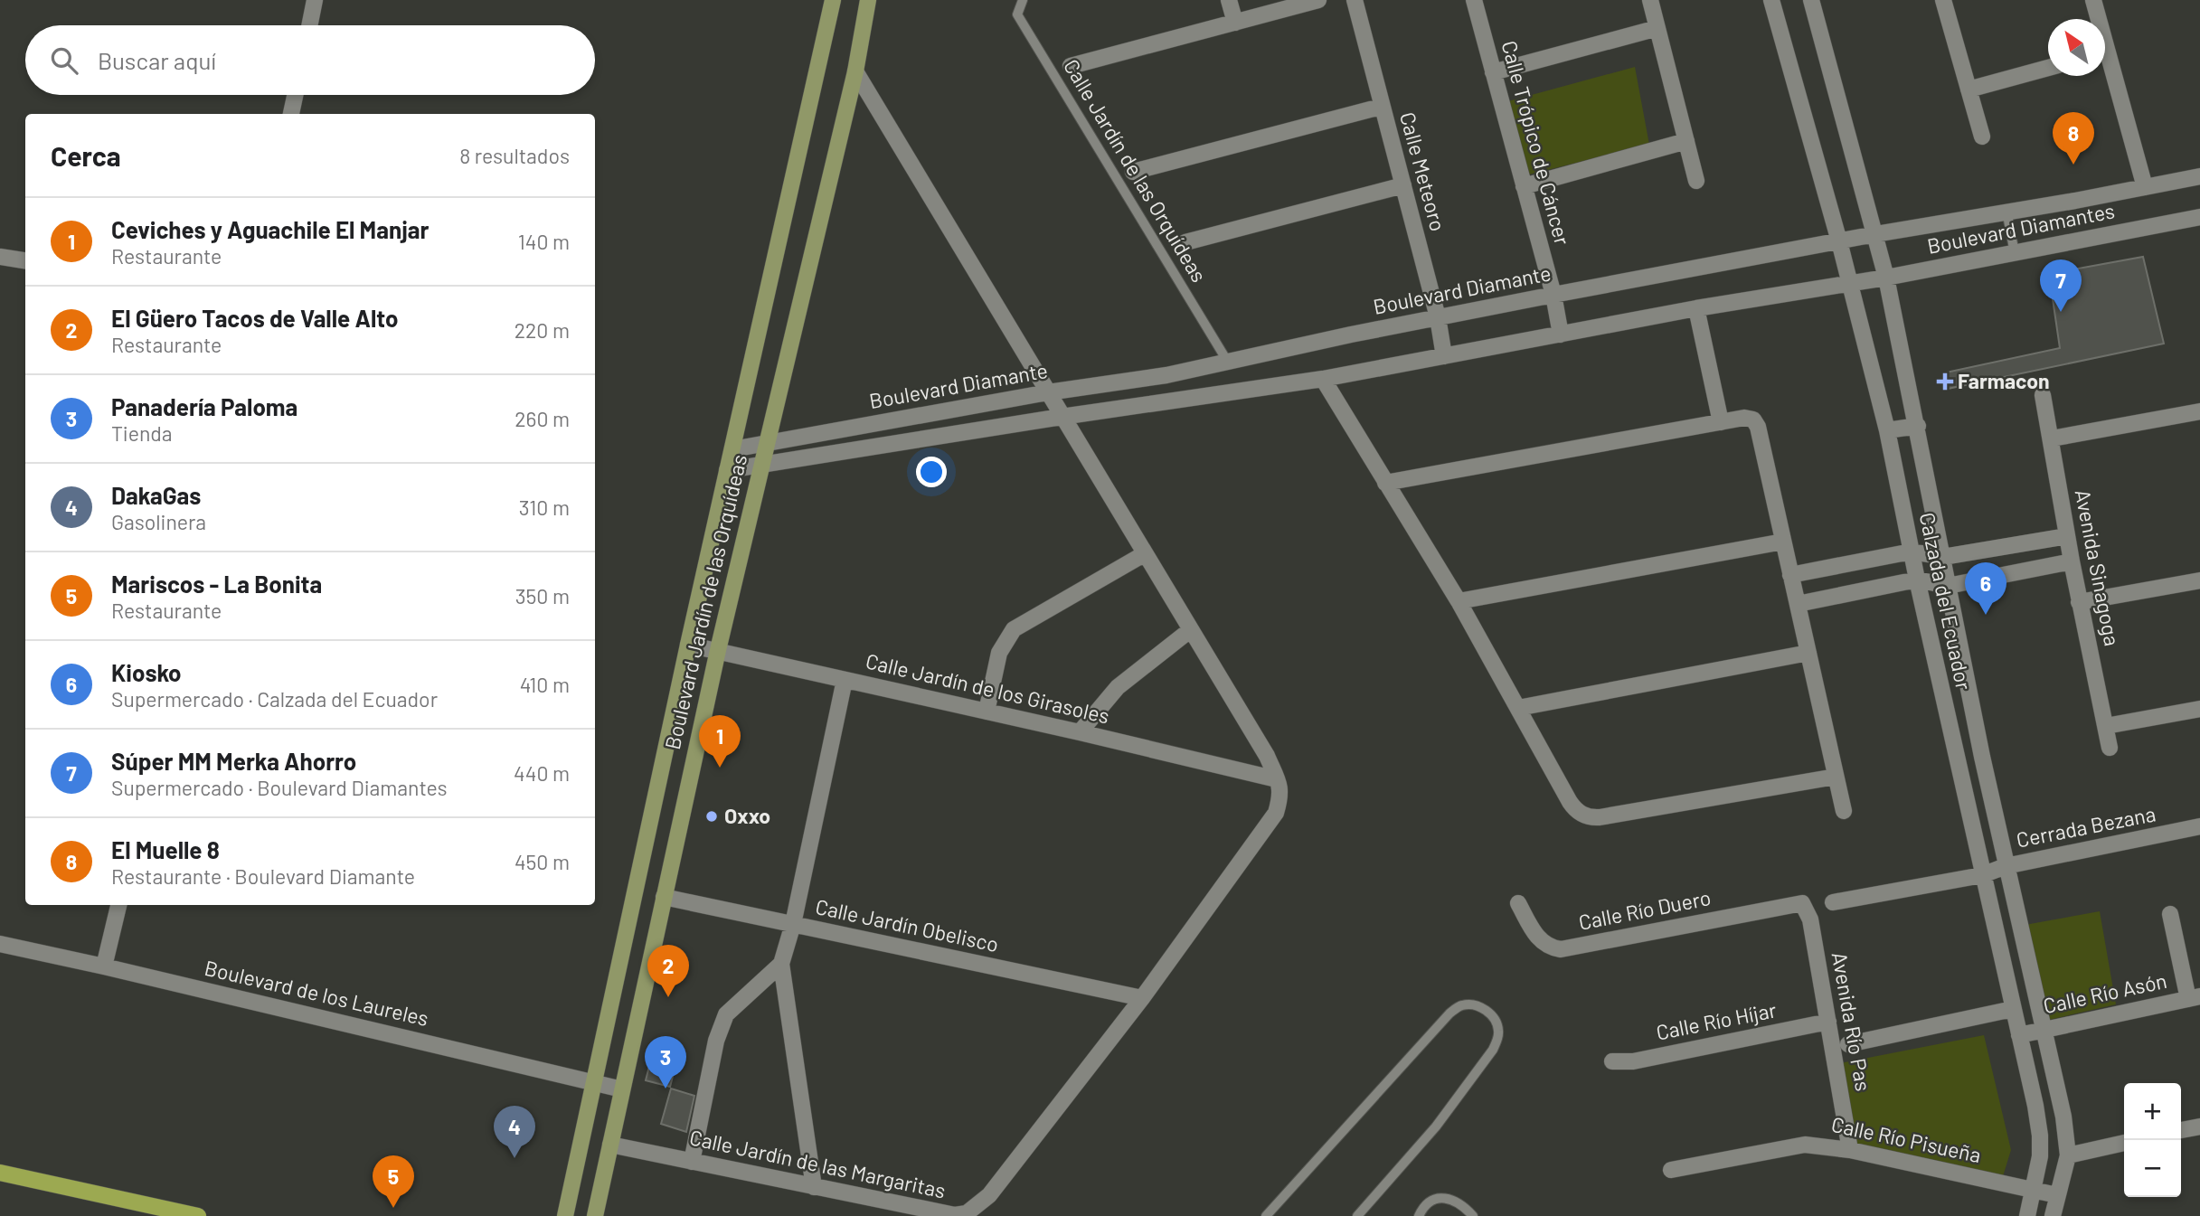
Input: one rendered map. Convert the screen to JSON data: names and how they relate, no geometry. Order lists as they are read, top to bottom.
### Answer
{
  "streets": {
    "street": [
      "Calle Trópico de Cáncer",
      "Calle Meteoro",
      "Boulevard Diamantes",
      "Boulevard Diamante",
      "Avenida Sinagoga",
      "Calzada del Ecuador",
      "Boulevard Jardín de las Orquídeas",
      "Calle Jardín de los Girasoles",
      "Cerrada Bezana",
      "Calle Río Duero",
      "Calle Jardín Obelisco",
      "Boulevard de los Laureles",
      "Calle Río Asón",
      "Calle Río Híjar",
      "Avenida Río Pas",
      "Calle Río Pisueña",
      "Calle Jardín de las Margaritas"
    ],
    "lane": ["Calle Jardín de las Orquídeas"]
  },
  "crossings": [
    ["Calle Trópico de Cáncer", "Boulevard Diamante"],
    ["Calle Jardín de las Orquídeas", "Boulevard Diamante"],
    ["Calle Meteoro", "Boulevard Diamante"],
    ["Boulevard Diamantes", "Calzada del Ecuador"],
    ["Boulevard Diamante", "Calzada del Ecuador"],
    ["Boulevard Diamante", "Boulevard Jardín de las Orquídeas"],
    ["Calzada del Ecuador", "Cerrada Bezana"],
    ["Calzada del Ecuador", "Calle Río Asón"],
    ["Calzada del Ecuador", "Calle Río Pisueña"],
    ["Boulevard Jardín de las Orquídeas", "Calle Jardín de los Girasoles"],
    ["Boulevard Jardín de las Orquídeas", "Calle Jardín Obelisco"],
    ["Boulevard Jardín de las Orquídeas", "Boulevard de los Laureles"],
    ["Boulevard Jardín de las Orquídeas", "Calle Jardín de las Margaritas"],
    ["Calle Jardín de los Girasoles", "Calle Jardín de las Margaritas"],
    ["Calle Río Duero", "Avenida Río Pas"],
    ["Calle Jardín Obelisco", "Calle Jardín de las Margaritas"],
    ["Calle Río Híjar", "Avenida Río Pas"],
    ["Avenida Río Pas", "Calle Río Pisueña"]
  ],
  "places": {
    "health": ["Farmacon"],
    "other": ["Oxxo"]
  },
  "north": "top left",
  "page": {
    "search": "Buscar aquí",
    "pins": [
      "8",
      "7",
      "6",
      "1",
      "2",
      "3",
      "4",
      "5"
    ],
    "heading": ["Cerca", "8 resultados"],
    "list": [
      {
        "mark": "1",
        "name": "Ceviches y Aguachile El Manjar",
        "note": "Restaurante",
        "value": "140 m"
      },
      {
        "mark": "2",
        "name": "El Güero Tacos de Valle Alto",
        "note": "Restaurante",
        "value": "220 m"
      },
      {
        "mark": "3",
        "name": "Panadería Paloma",
        "note": "Tienda",
        "value": "260 m"
      },
      {
        "mark": "4",
        "name": "DakaGas",
        "note": "Gasolinera",
        "value": "310 m"
      },
      {
        "mark": "5",
        "name": "Mariscos - La Bonita",
        "note": "Restaurante",
        "value": "350 m"
      },
      {
        "mark": "6",
        "name": "Kiosko",
        "note": "Supermercado · Calzada del Ecuador",
        "value": "410 m"
      },
      {
        "mark": "7",
        "name": "Súper MM Merka Ahorro",
        "note": "Supermercado · Boulevard Diamantes",
        "value": "440 m"
      },
      {
        "mark": "8",
        "name": "El Muelle 8",
        "note": "Restaurante · Boulevard Diamante",
        "value": "450 m"
      }
    ],
    "map_buttons": ["+", "−"]
  }
}
